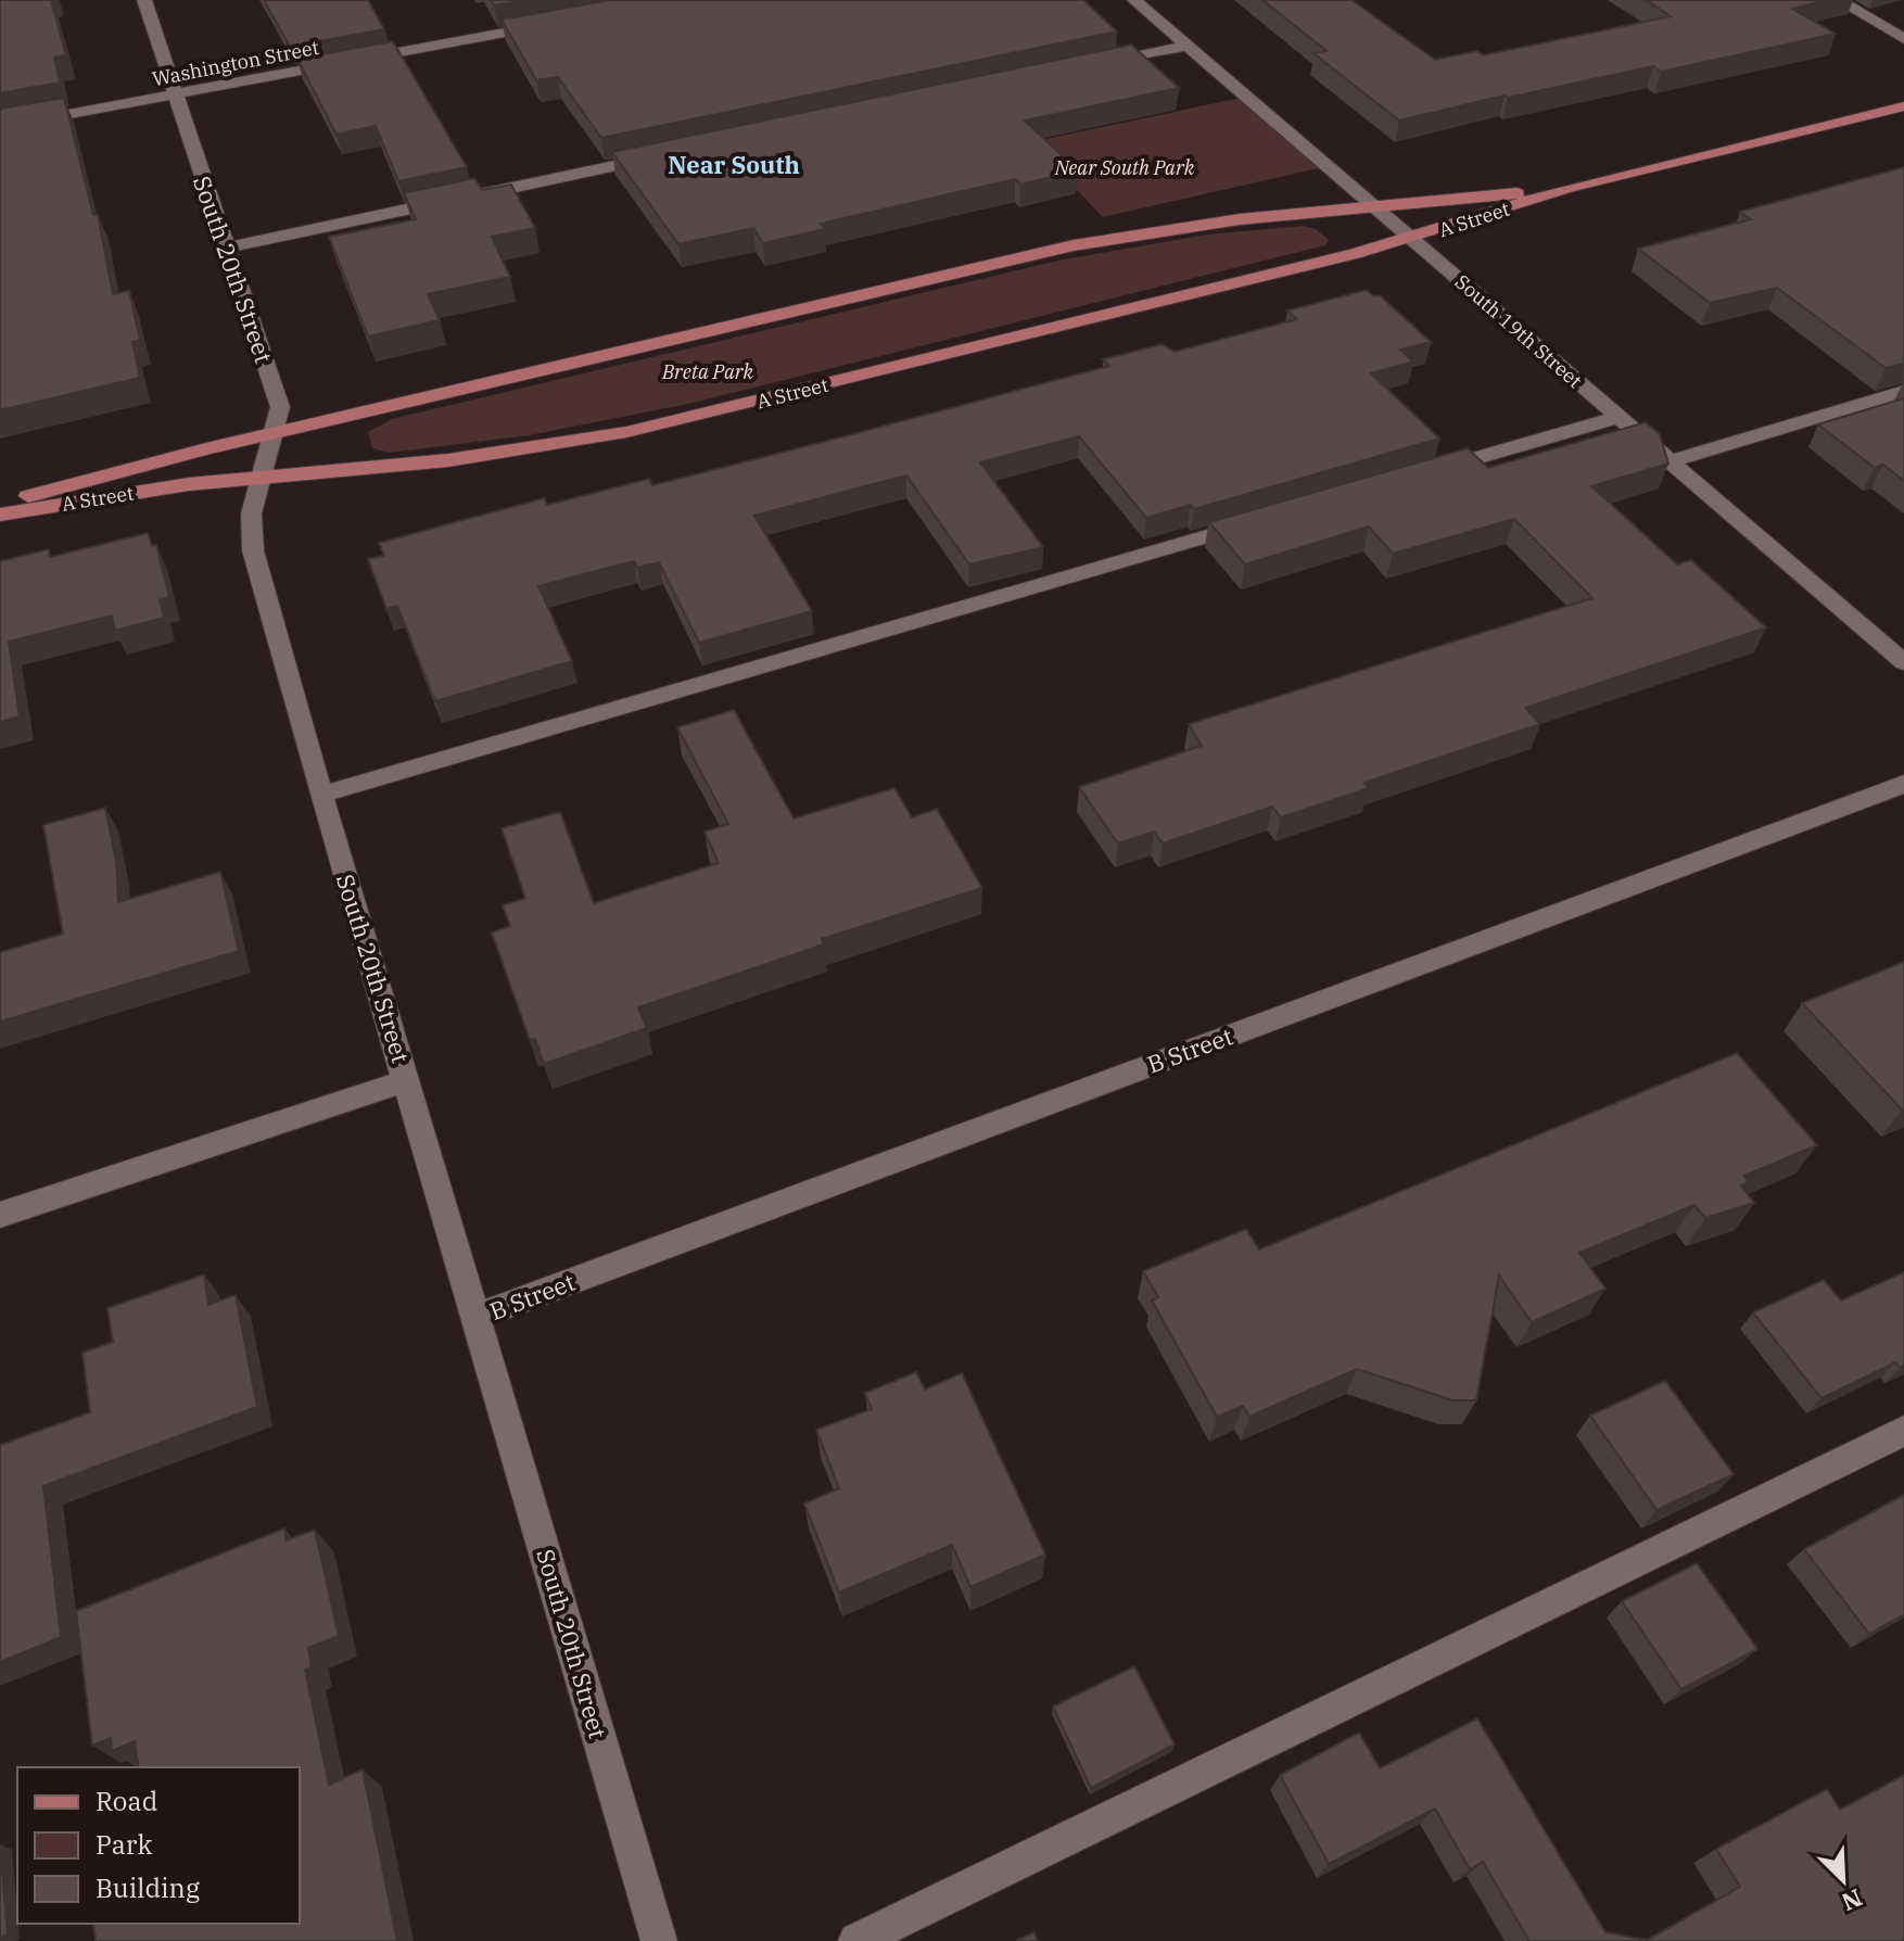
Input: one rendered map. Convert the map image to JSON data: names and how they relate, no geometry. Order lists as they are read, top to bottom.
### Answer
{
  "streets": {
    "main road": ["A Street"],
    "street": [
      "Washington Street",
      "South 20th Street",
      "South 19th Street",
      "B Street"
    ]
  },
  "crossings": [
    ["Washington Street", "South 20th Street"],
    ["A Street", "South 20th Street"],
    ["A Street", "South 19th Street"],
    ["South 20th Street", "B Street"]
  ],
  "districts": ["Near South"],
  "parks": ["Near South Park", "Breta Park"],
  "legend": ["Road", "Park", "Building"],
  "north": "bottom right"
}
